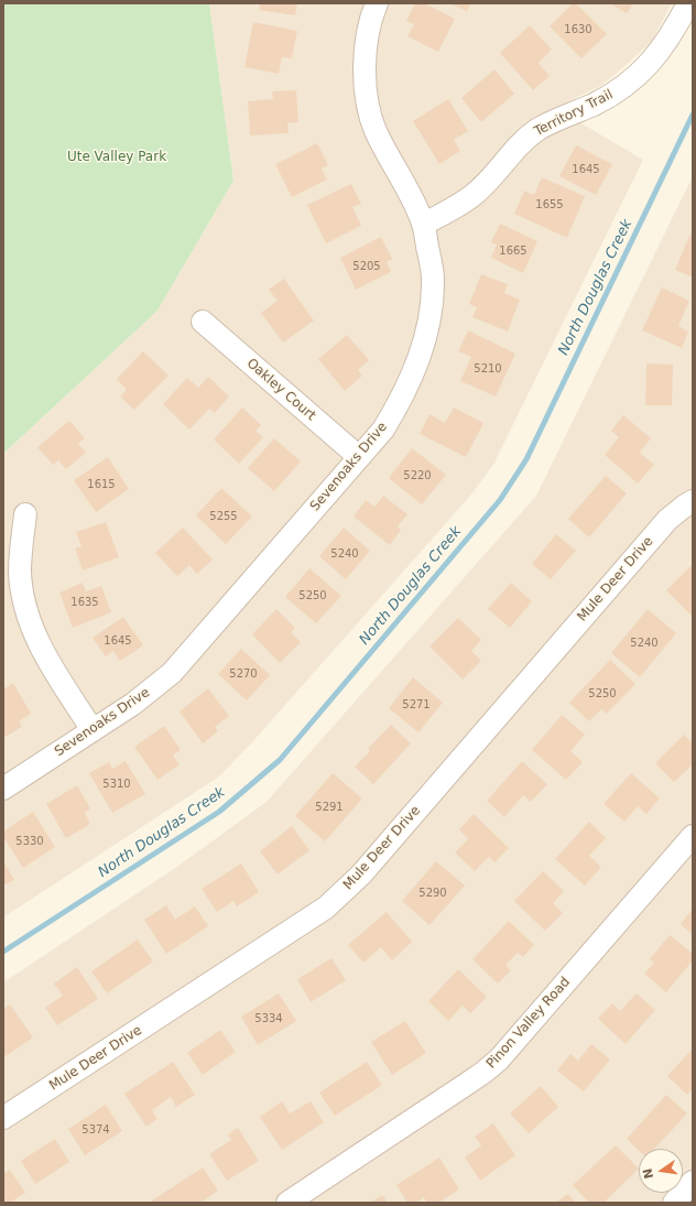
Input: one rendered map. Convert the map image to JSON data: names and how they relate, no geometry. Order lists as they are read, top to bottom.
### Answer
{
  "streets": {
    "street": [
      "Territory Trail",
      "Oakley Court",
      "Sevenoaks Drive",
      "Mule Deer Drive",
      "Pinon Valley Road"
    ]
  },
  "crossings": [
    ["Territory Trail", "Sevenoaks Drive"],
    ["Oakley Court", "Sevenoaks Drive"]
  ],
  "water": ["North Douglas Creek"],
  "parks": ["Ute Valley Park"],
  "house_numbers": [
    "1630",
    "1645",
    "1655",
    "1665",
    "5205",
    "5210",
    "5220",
    "1615",
    "5255",
    "5240",
    "5250",
    "1635",
    "1645",
    "5240",
    "5270",
    "5250",
    "5271",
    "5310",
    "5291",
    "5330",
    "5290",
    "5334",
    "5374"
  ],
  "north": "left"
}
